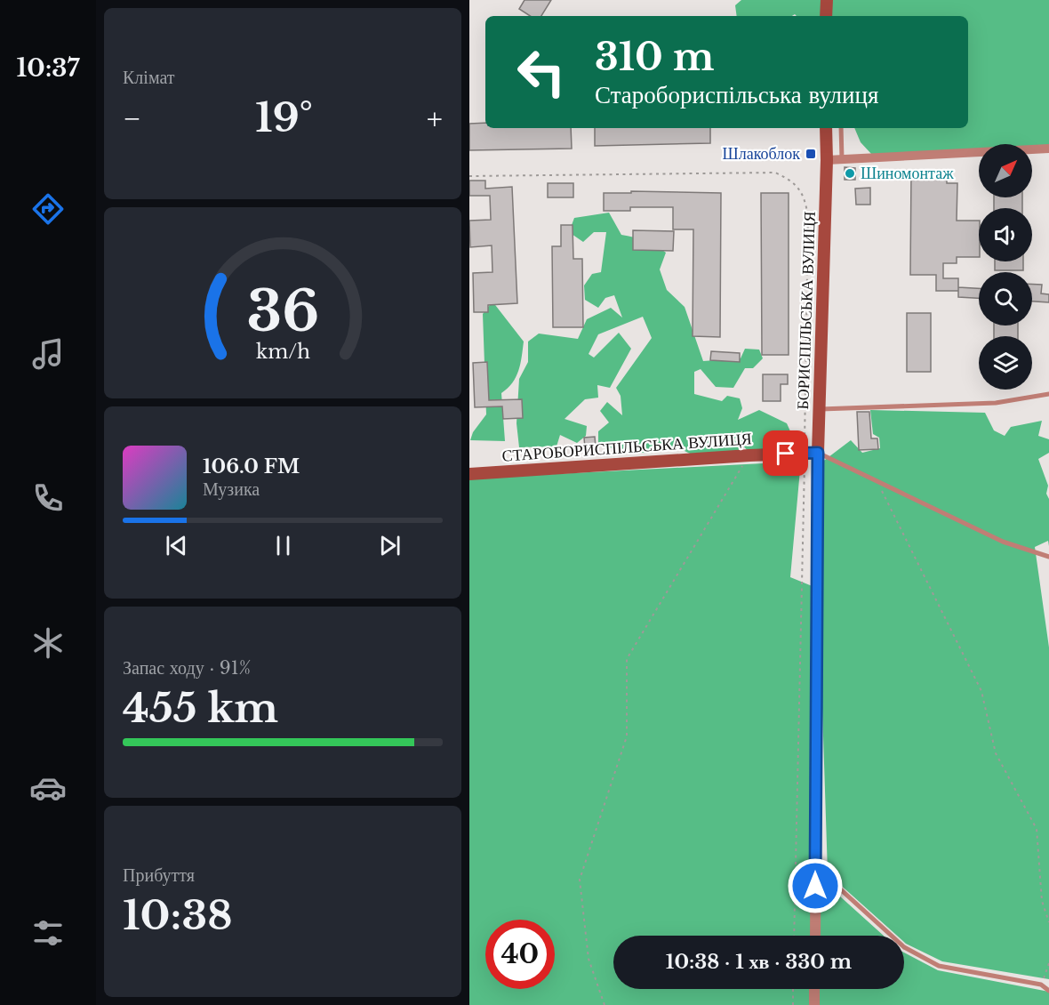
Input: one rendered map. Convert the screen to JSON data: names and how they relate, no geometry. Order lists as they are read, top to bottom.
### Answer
{
  "streets": {
    "main road": ["БОРИСПІЛЬСЬКА ВУЛИЦЯ", "СТАРОБОРИСПІЛЬСЬКА ВУЛИЦЯ"]
  },
  "crossings": [
    ["БОРИСПІЛЬСЬКА ВУЛИЦЯ", "СТАРОБОРИСПІЛЬСЬКА ВУЛИЦЯ"]
  ],
  "places": {
    "transit": ["Шлакоблок"],
    "other": ["Шиномонтаж"]
  },
  "north": "top right",
  "page": {
    "tabs": "10:37",
    "tile": [
      "Клімат",
      ["Запас ходу · 91%", "455 km"],
      ["Прибуття", "10:38"]
    ],
    "turn": ["310 m", "Старобориспільська вулиця"],
    "heat": ["−", "19°", "+"],
    "song": ["106.0 FM", "Музика"],
    "limit": "40",
    "trip": "10:38 · 1 хв · 330 m",
    "gauge": ["36", "km/h"]
  }
}
